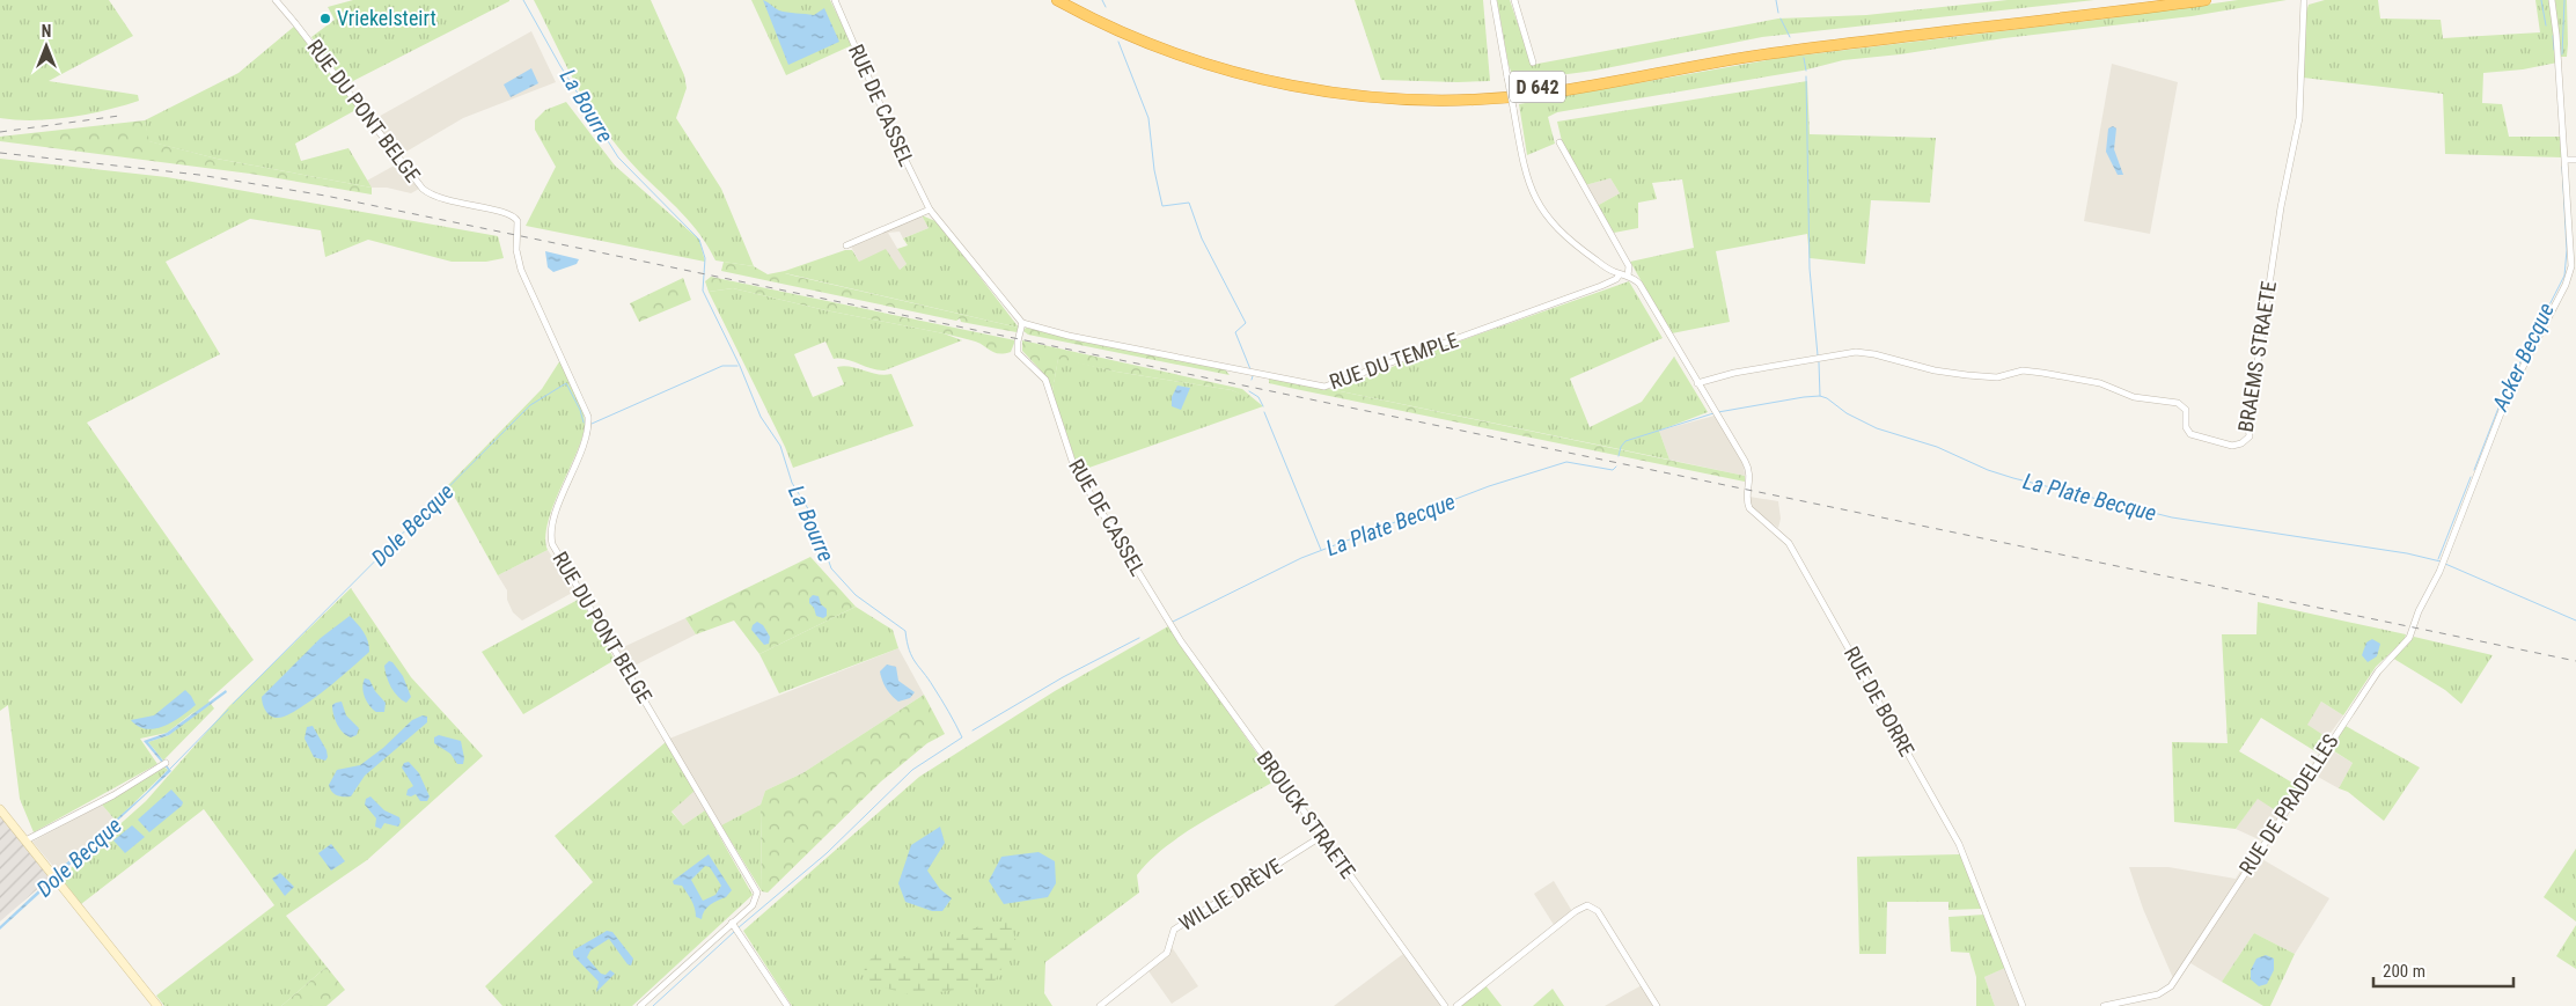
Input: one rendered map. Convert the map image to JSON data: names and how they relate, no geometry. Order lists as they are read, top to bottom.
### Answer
{
  "streets": {
    "highway": ["D 642"],
    "street": [
      "RUE DE CASSEL",
      "RUE DU PONT BELGE",
      "BRAEMS STRAETE",
      "RUE DU TEMPLE",
      "RUE DE BORRE",
      "RUE DE PRADELLES",
      "BROUCK STRAETE",
      "WILLIE DRÈVE"
    ]
  },
  "crossings": [
    ["RUE DE CASSEL", "RUE DU TEMPLE"],
    ["RUE DE CASSEL", "BROUCK STRAETE"],
    ["BRAEMS STRAETE", "RUE DE BORRE"],
    ["BROUCK STRAETE", "WILLIE DRÈVE"]
  ],
  "water": [
    "La Bourre",
    "Acker Becque",
    "La Plate Becque",
    "Dole Becque"
  ],
  "places": ["Vriekelsteirt"],
  "scale_bar": "200 m",
  "north": "top"
}
